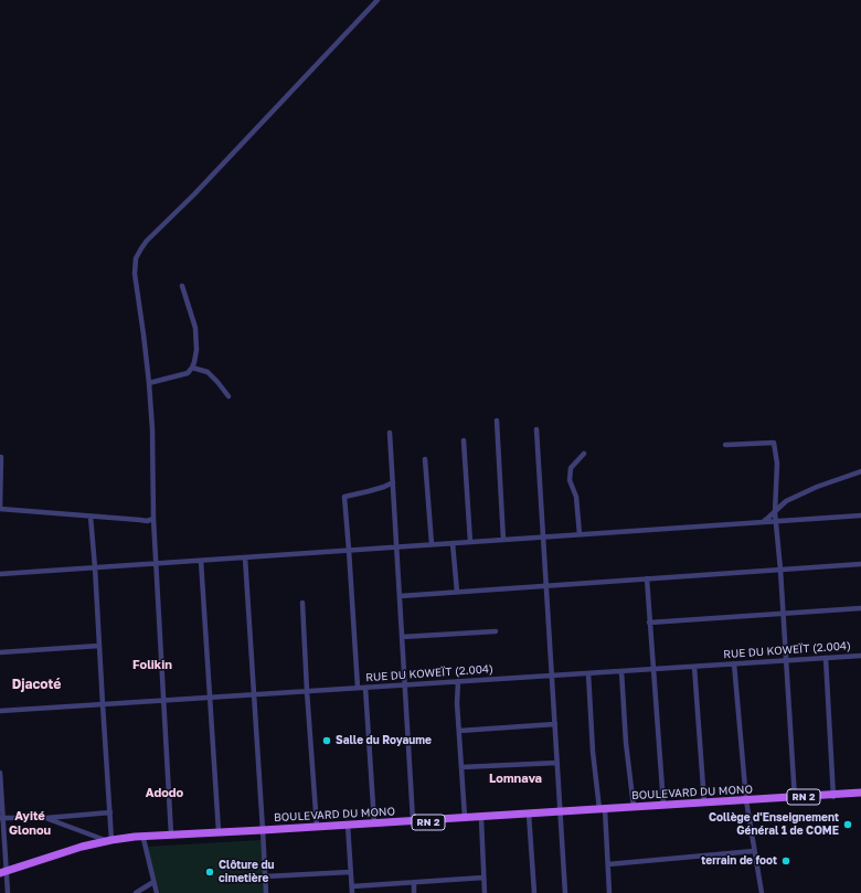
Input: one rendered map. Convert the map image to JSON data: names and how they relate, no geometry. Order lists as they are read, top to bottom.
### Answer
{
  "streets": {
    "main road": ["BOULEVARD DU MONO", "RN 2"],
    "street": ["RUE DU KOWEÏT (2.004)"]
  },
  "districts": [
    "Folikin",
    "Djacoté",
    "Lomnava",
    "Adodo",
    "Ayité Glonou"
  ],
  "places": [
    "Salle du Royaume",
    "Collège d'Enseignement Général 1 de COME",
    "terrain de foot",
    "Clôture du cimetière"
  ]
}
